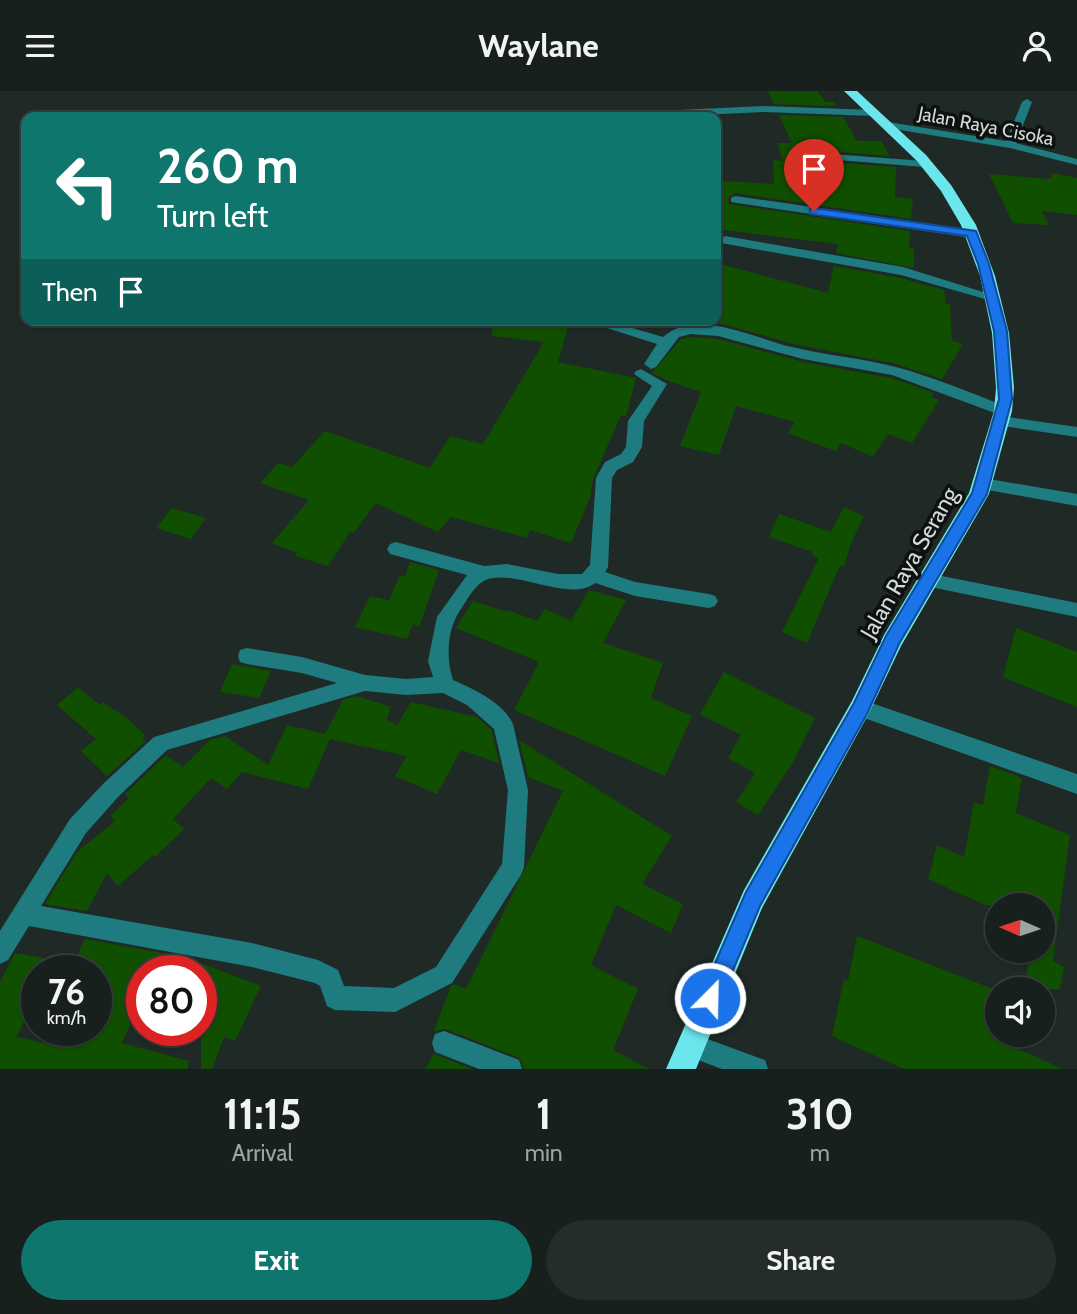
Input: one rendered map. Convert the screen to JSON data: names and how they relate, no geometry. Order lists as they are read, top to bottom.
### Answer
{
  "streets": {
    "highway": ["Jalan Raya Serang"],
    "street": ["Jalan Raya Cisoka"]
  },
  "crossings": [
    ["Jalan Raya Cisoka", "Jalan Raya Serang"]
  ],
  "north": "left",
  "page": {
    "header": "Waylane",
    "turn": ["260 m", "Turn left"],
    "then": "Then",
    "speed": "76 km/h",
    "limit": "80",
    "eta": [
      "11:15",
      "Arrival",
      "1",
      "min",
      "310",
      "m"
    ],
    "buttons": ["Exit", "Share"]
  }
}
